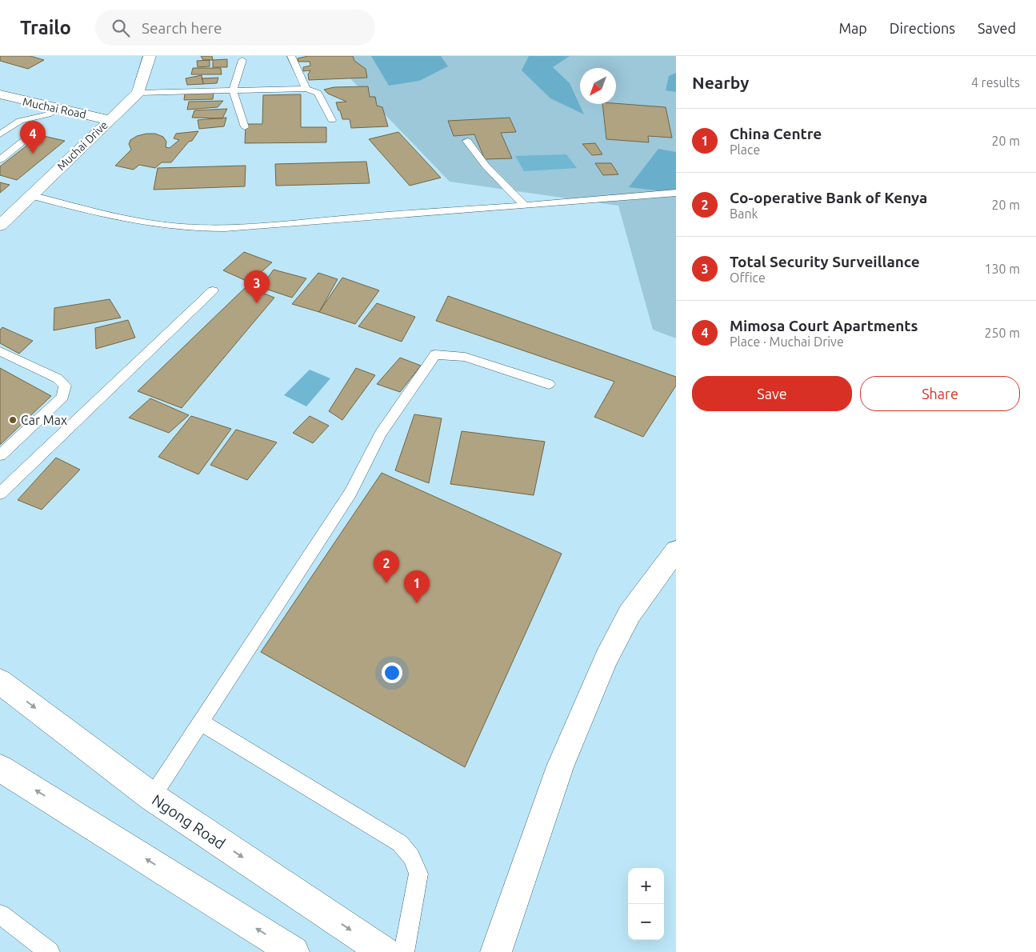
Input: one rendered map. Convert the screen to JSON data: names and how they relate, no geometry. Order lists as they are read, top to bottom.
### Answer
{
  "streets": {
    "street": ["Muchai Road", "Muchai Drive", "Ngong Road"]
  },
  "crossings": [
    ["Muchai Road", "Muchai Drive"]
  ],
  "places": ["Car Max"],
  "north": "bottom left",
  "page": {
    "header": "Trailo",
    "search": "Search here",
    "nav": ["Map", "Directions", "Saved"],
    "heading": ["Nearby", "4 results"],
    "list": [
      {
        "mark": "1",
        "name": "China Centre",
        "note": "Place",
        "value": "20 m"
      },
      {
        "mark": "2",
        "name": "Co-operative Bank of Kenya",
        "note": "Bank",
        "value": "20 m"
      },
      {
        "mark": "3",
        "name": "Total Security Surveillance",
        "note": "Office",
        "value": "130 m"
      },
      {
        "mark": "4",
        "name": "Mimosa Court Apartments",
        "note": "Place · Muchai Drive",
        "value": "250 m"
      }
    ],
    "pins": [
      "4",
      "3",
      "2",
      "1"
    ],
    "buttons": ["Save", "Share"],
    "map_buttons": ["+", "−"]
  }
}
